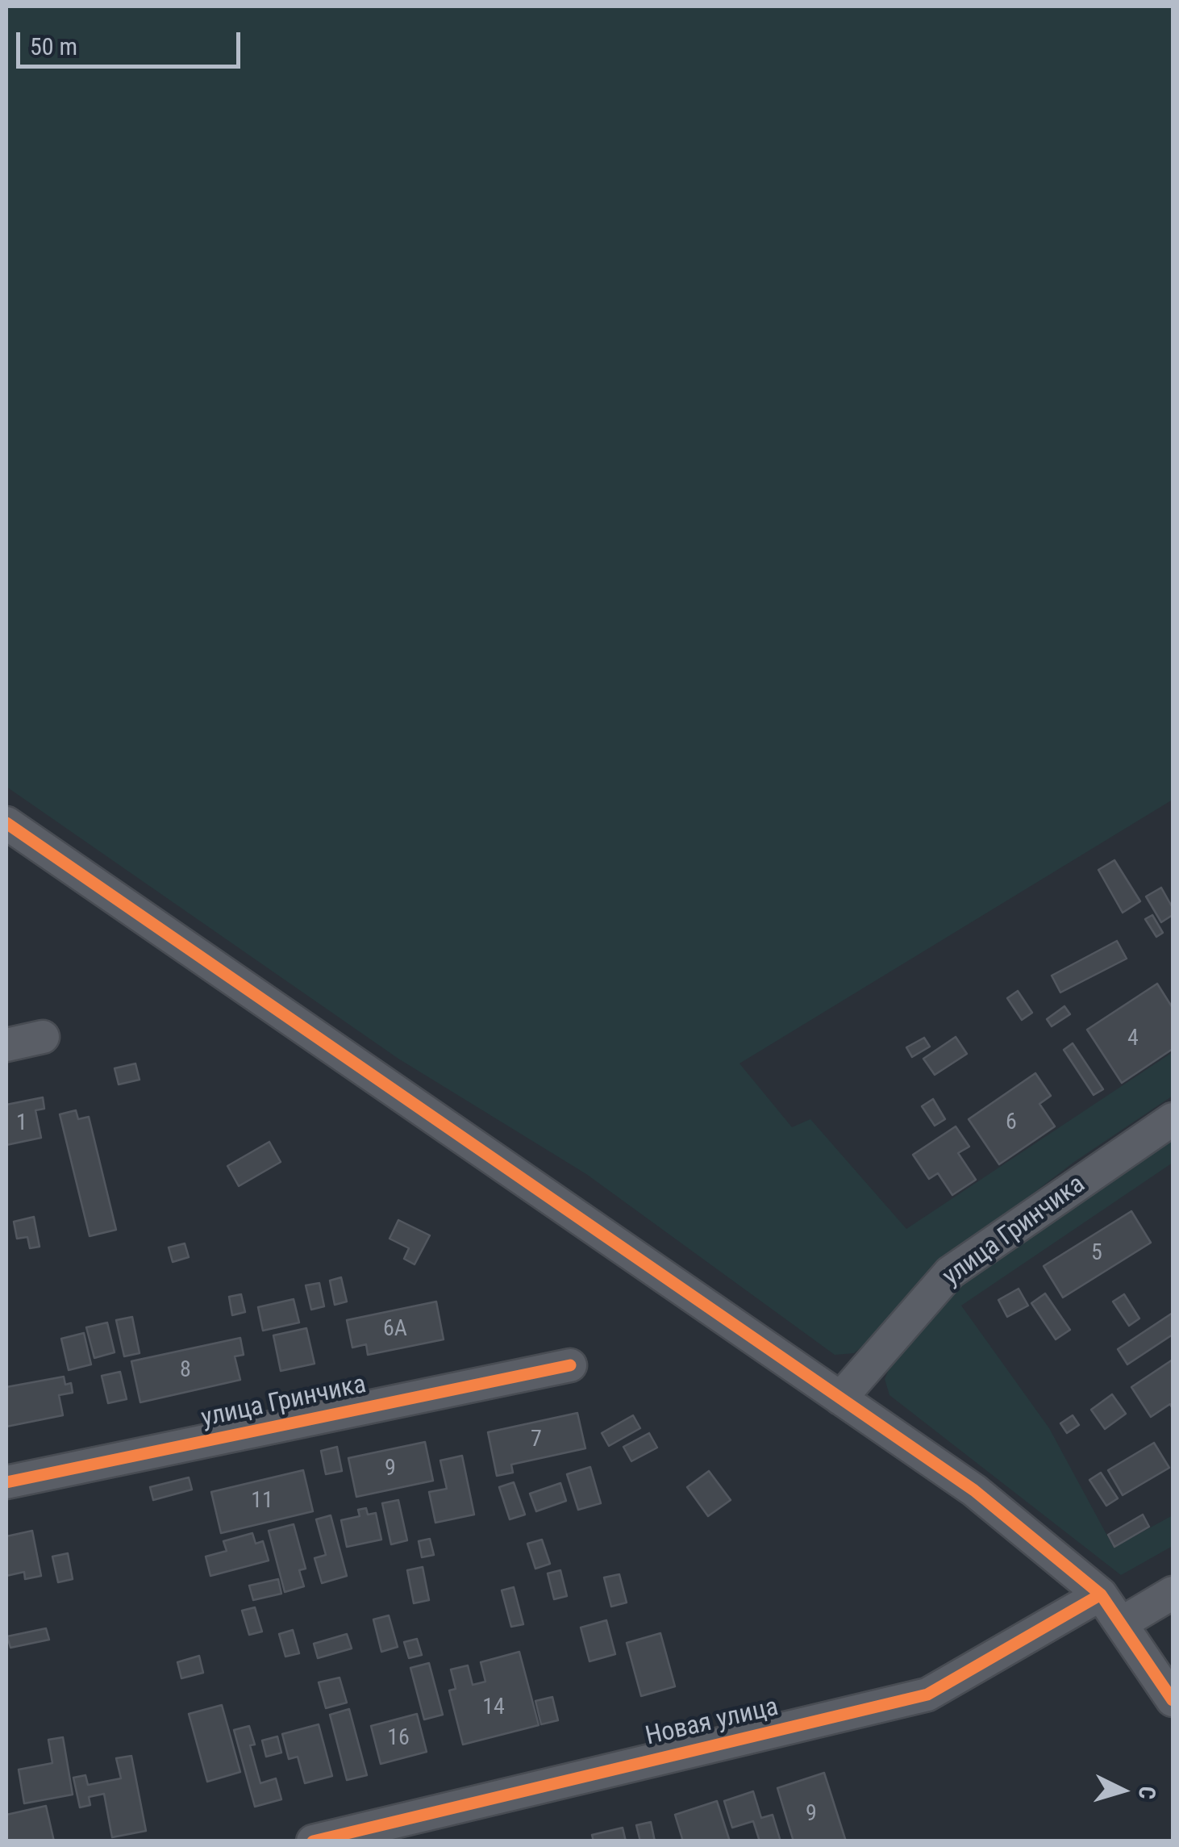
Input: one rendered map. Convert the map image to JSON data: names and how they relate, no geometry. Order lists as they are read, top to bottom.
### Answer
{
  "streets": {
    "street": ["улица Гринчика", "Новая улица"]
  },
  "house_numbers": [
    "4",
    "6",
    "1",
    "5",
    "6А",
    "8",
    "7",
    "9",
    "11",
    "14",
    "16",
    "9"
  ],
  "scale_bar": "50 m",
  "north": "right"
}
